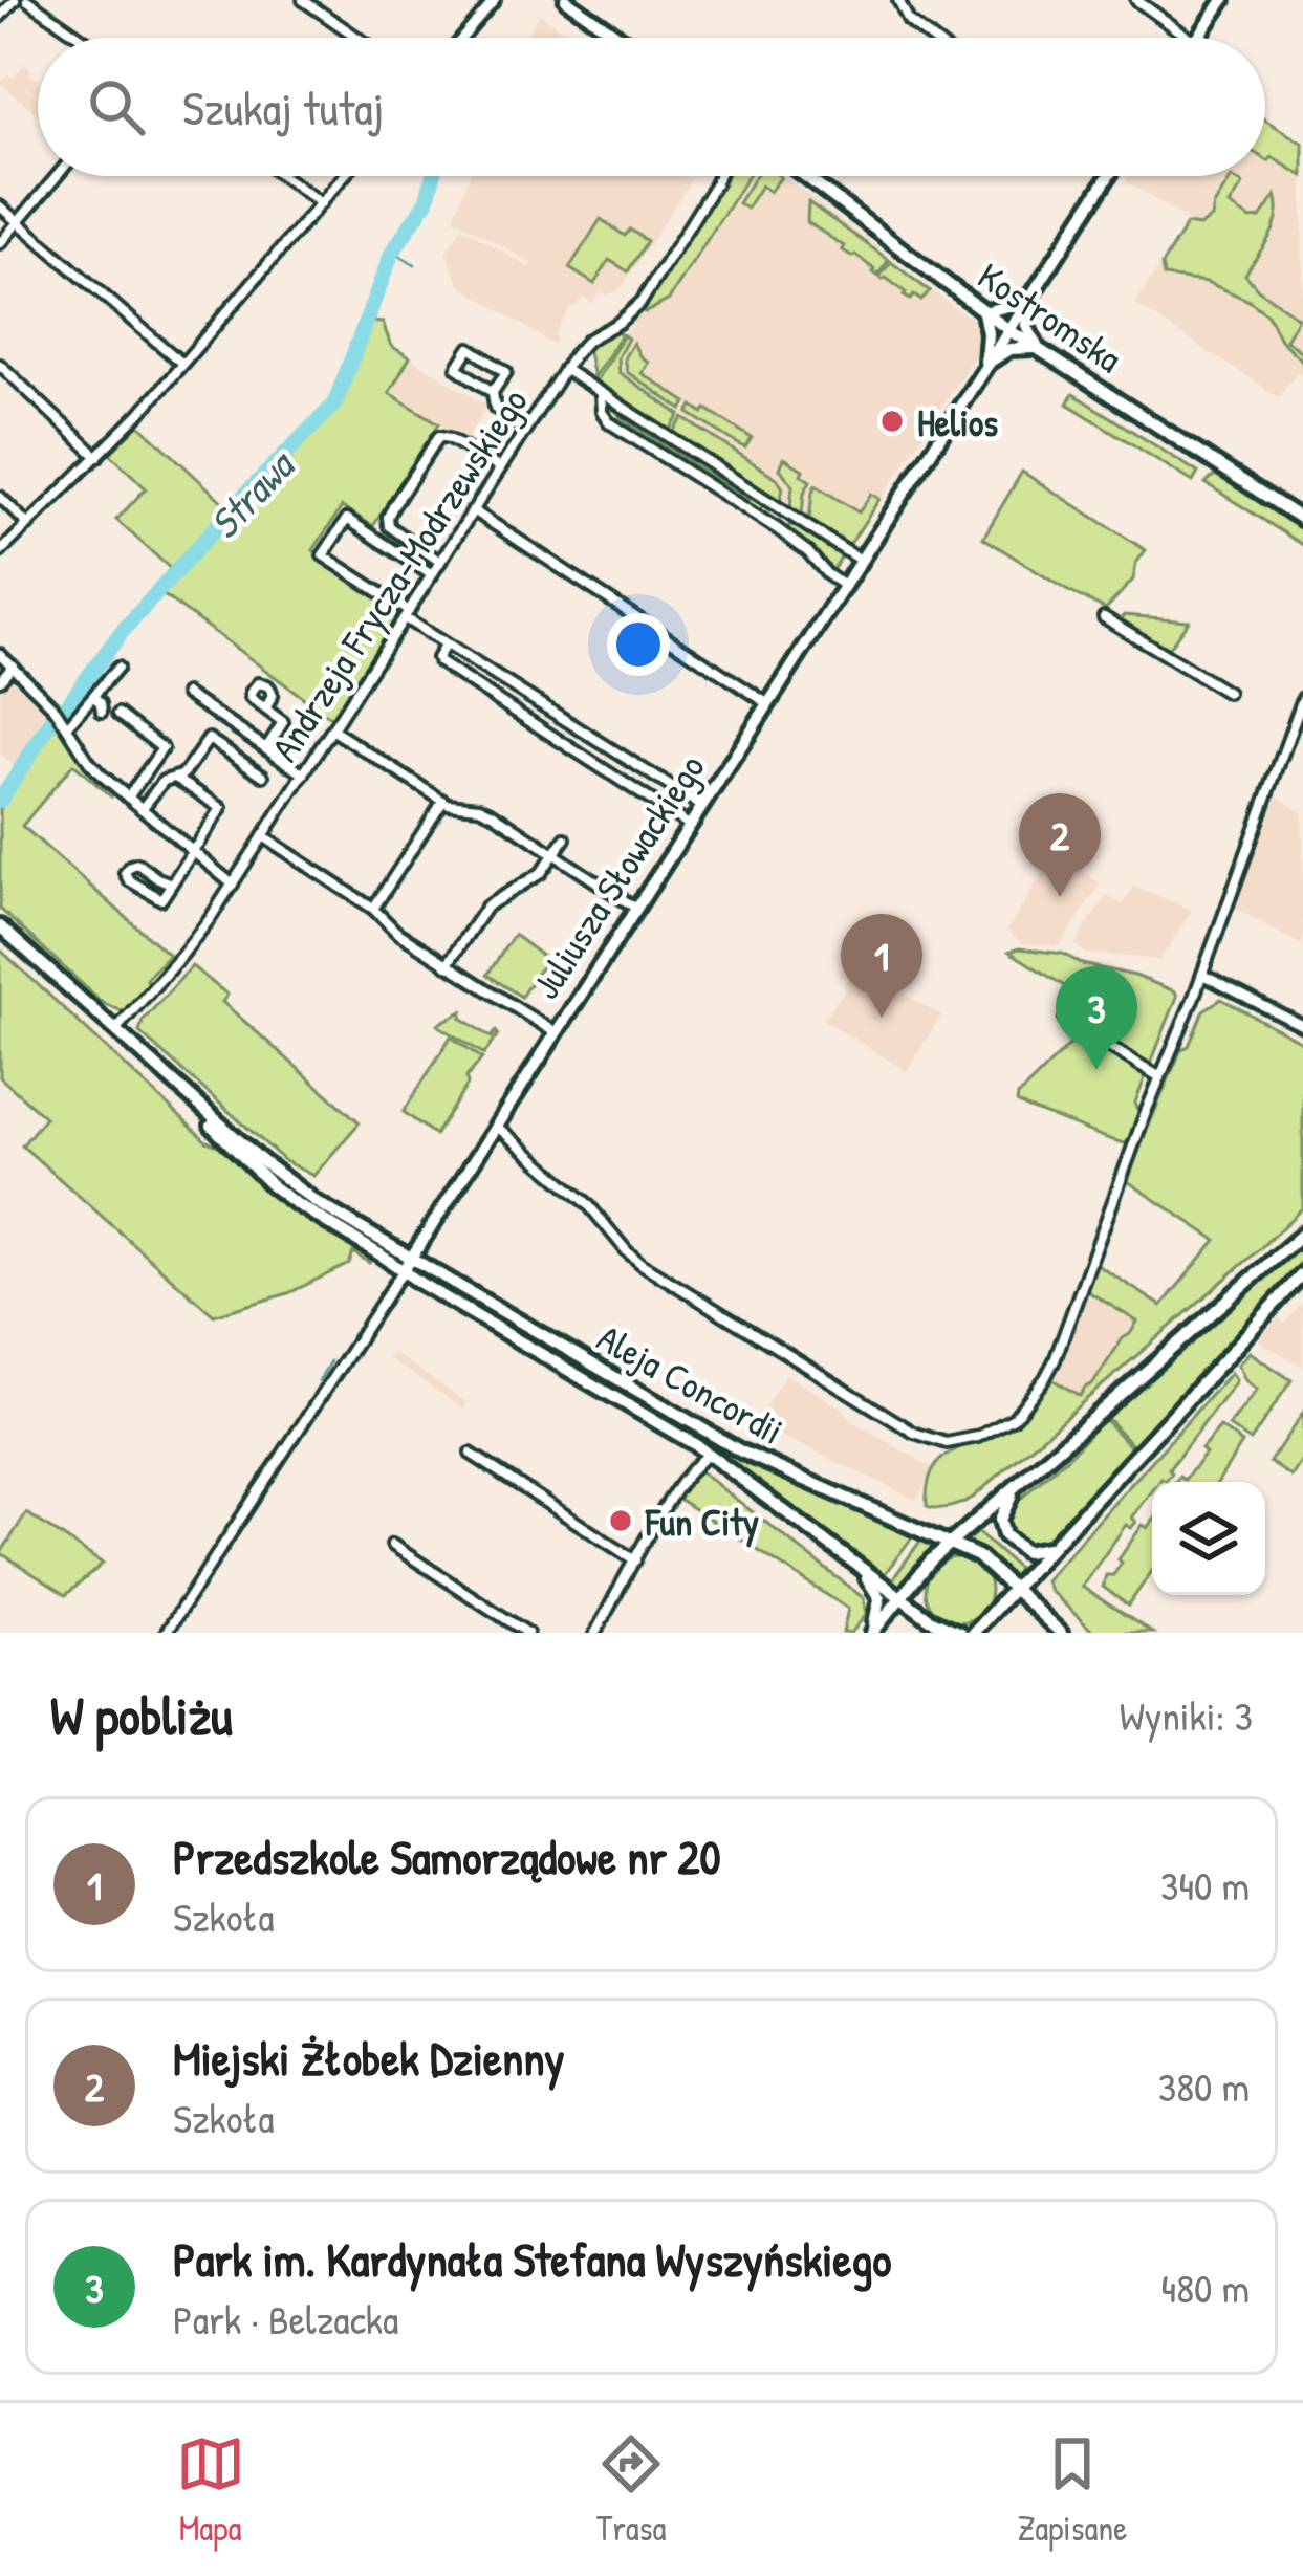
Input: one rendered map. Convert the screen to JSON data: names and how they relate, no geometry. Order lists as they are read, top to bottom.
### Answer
{
  "streets": {
    "street": [
      "Kostromska",
      "Andrzeja Frycza-Modrzewskiego",
      "Juliusza Słowackiego",
      "Aleja Concordii"
    ]
  },
  "crossings": [
    ["Kostromska", "Juliusza Słowackiego"],
    ["Juliusza Słowackiego", "Aleja Concordii"]
  ],
  "water": ["Strawa"],
  "places": ["Helios", "Fun City"],
  "page": {
    "search": "Szukaj tutaj",
    "pins": ["2", "1", "3"],
    "heading": ["W pobliżu", "Wyniki: 3"],
    "list": [
      {
        "mark": "1",
        "name": "Przedszkole Samorządowe nr 20",
        "note": "Szkoła",
        "value": "340 m"
      },
      {
        "mark": "2",
        "name": "Miejski Żłobek Dzienny",
        "note": "Szkoła",
        "value": "380 m"
      },
      {
        "mark": "3",
        "name": "Park im. Kardynała Stefana Wyszyńskiego",
        "note": "Park · Belzacka",
        "value": "480 m"
      }
    ],
    "nav": ["Mapa", "Trasa", "Zapisane"]
  }
}
